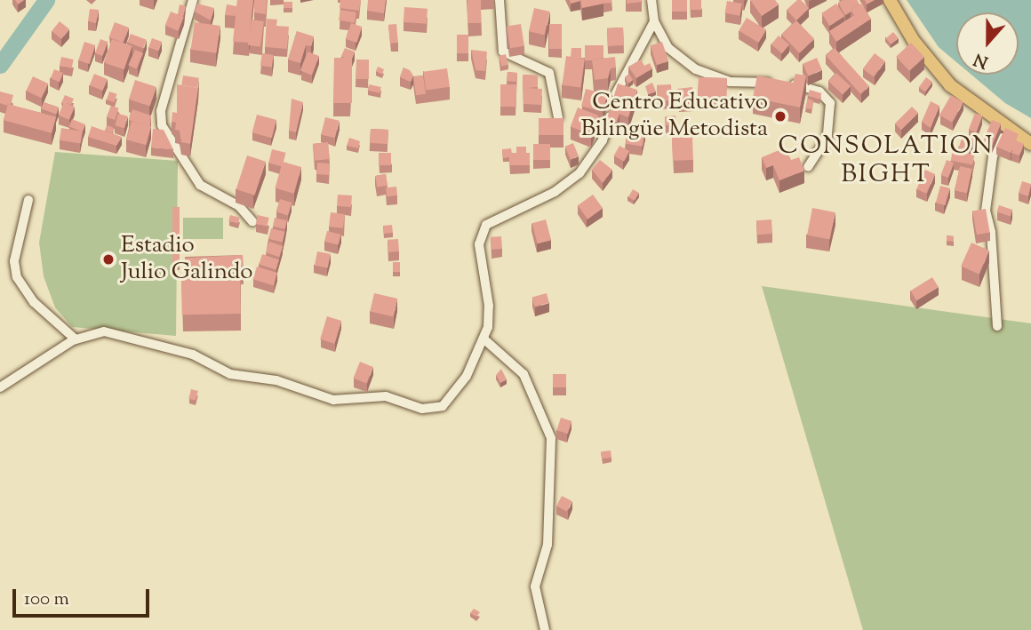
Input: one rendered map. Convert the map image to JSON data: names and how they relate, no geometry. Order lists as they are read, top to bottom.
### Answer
{
  "districts": ["CONSOLATION BIGHT"],
  "places": ["Centro Educativo Bilingüe Metodista", "Estadio Julio Galindo"],
  "scale_bar": "100 m",
  "north": "bottom"
}
